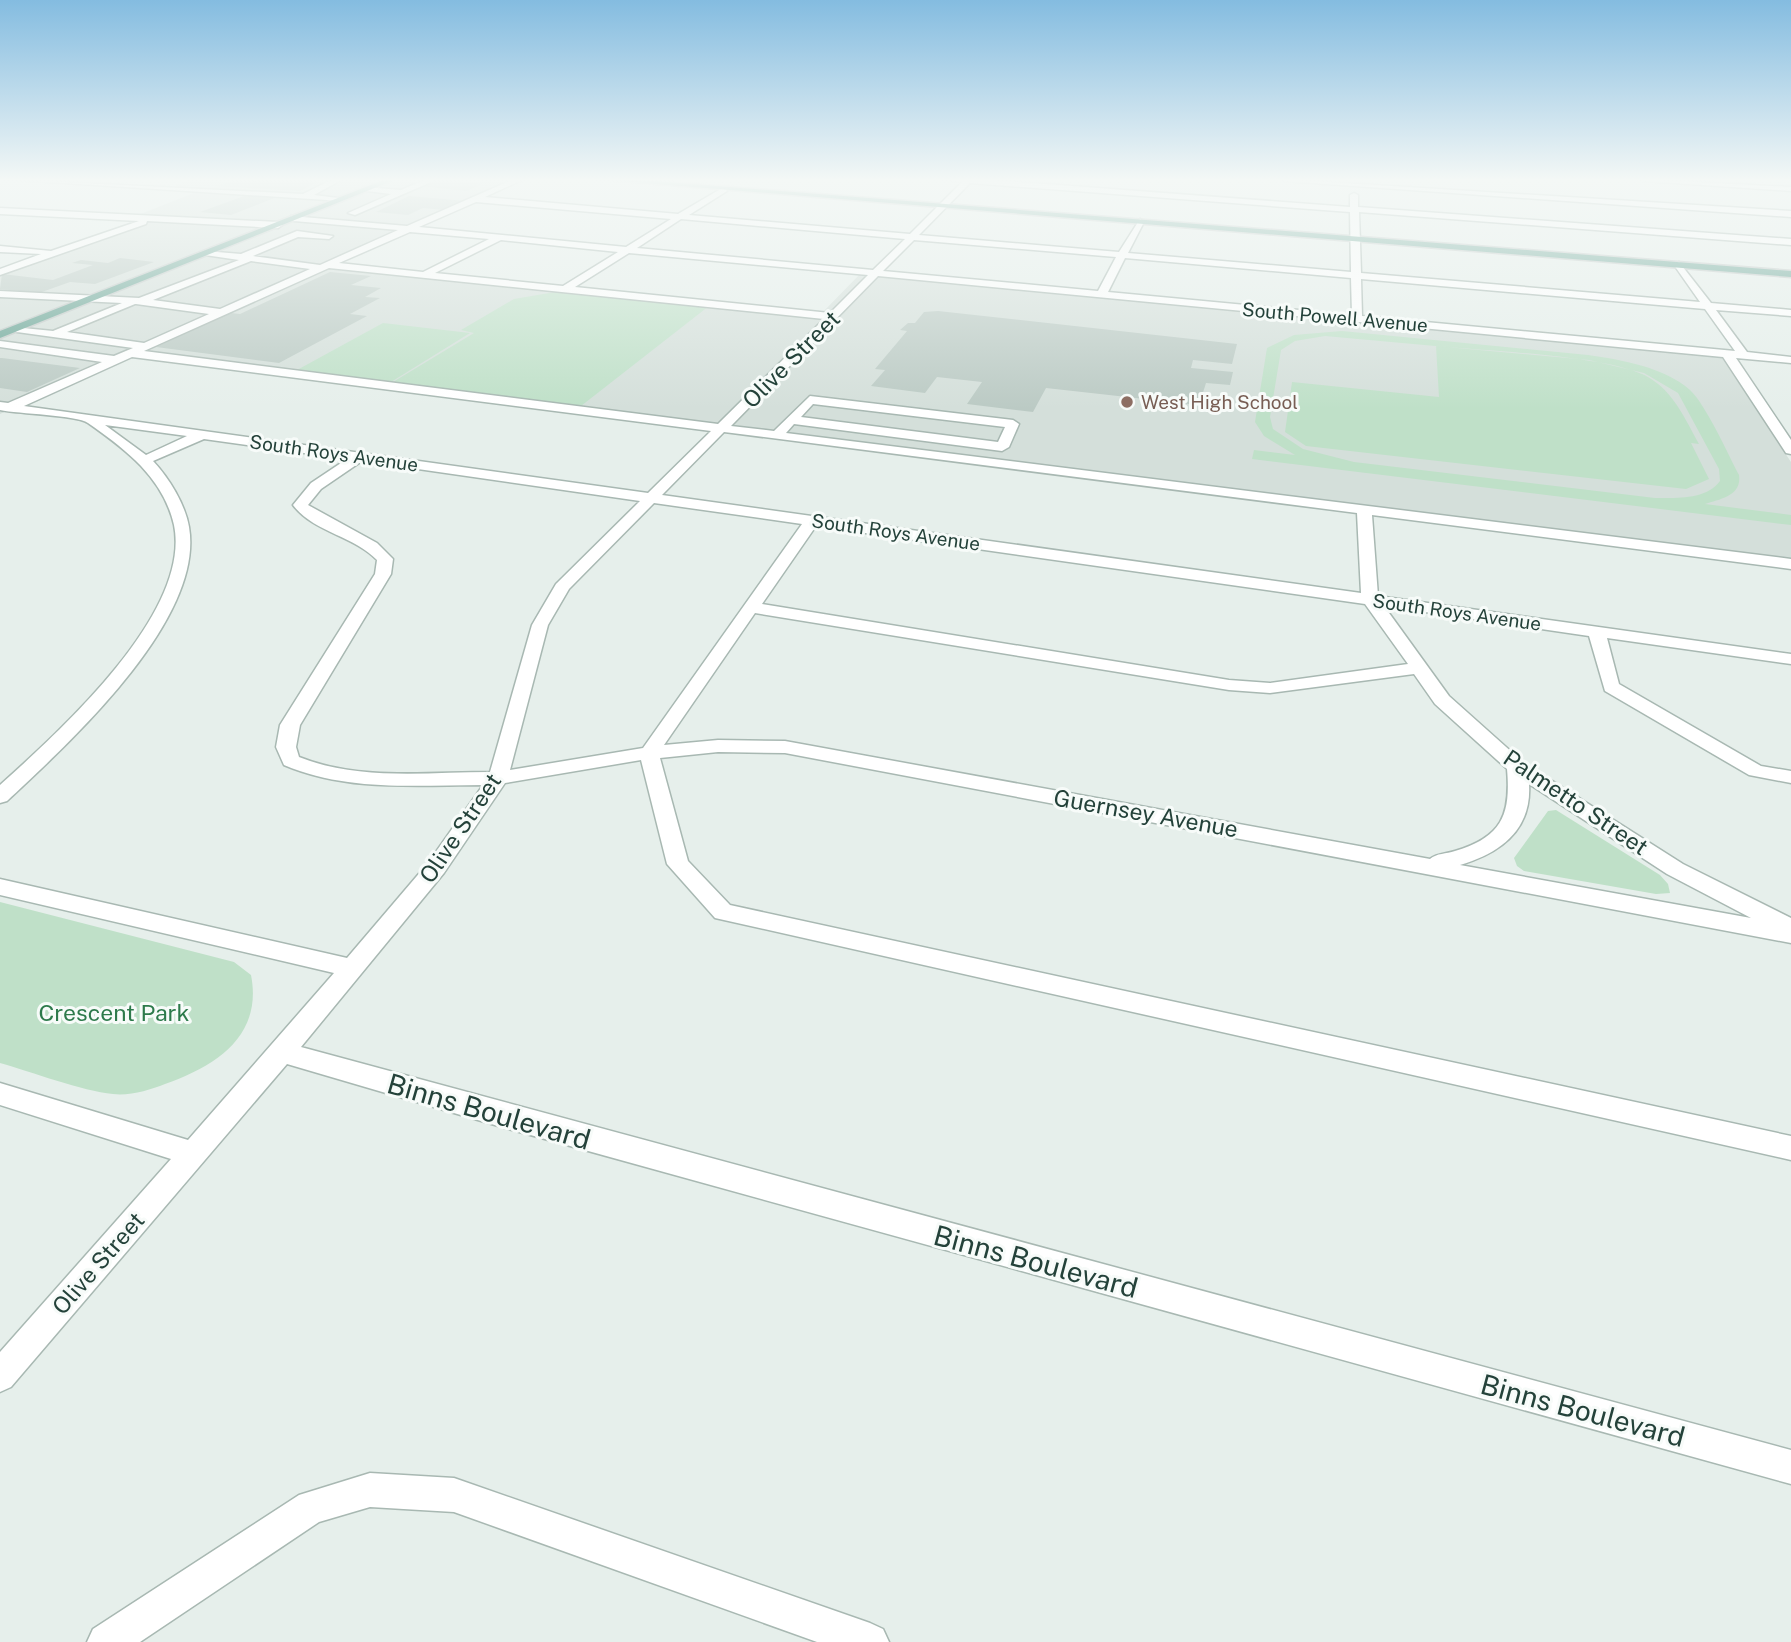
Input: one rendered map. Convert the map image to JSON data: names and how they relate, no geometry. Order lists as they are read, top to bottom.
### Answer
{
  "streets": {
    "street": [
      "South Powell Avenue",
      "Olive Street",
      "South Roys Avenue",
      "Palmetto Street",
      "Guernsey Avenue",
      "Binns Boulevard"
    ]
  },
  "crossings": [
    ["South Powell Avenue", "Olive Street"],
    ["Olive Street", "South Roys Avenue"],
    ["Olive Street", "Guernsey Avenue"],
    ["Olive Street", "Binns Boulevard"],
    ["South Roys Avenue", "Palmetto Street"],
    ["South Roys Avenue", "Guernsey Avenue"]
  ],
  "parks": ["Crescent Park"],
  "places": ["West High School"]
}
